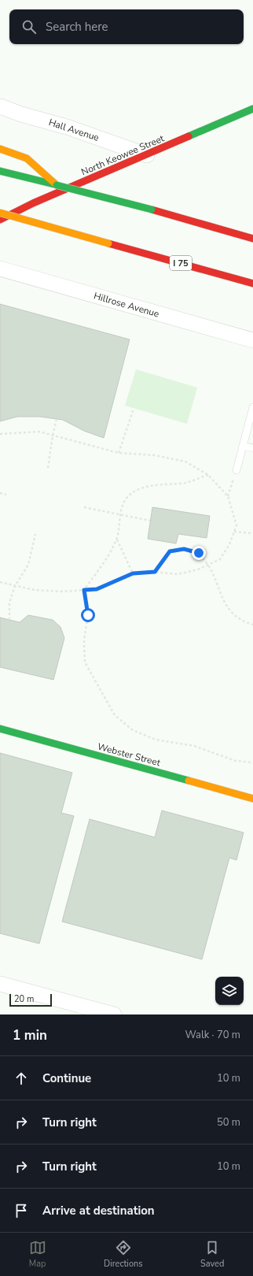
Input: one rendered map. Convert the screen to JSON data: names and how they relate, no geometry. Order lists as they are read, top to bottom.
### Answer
{
  "streets": {
    "main road": ["North Keowee Street", "I 75", "Webster Street"],
    "street": ["Hall Avenue", "Hillrose Avenue"]
  },
  "crossings": [
    ["Hall Avenue", "North Keowee Street"]
  ],
  "scale_bar": "20 m",
  "page": {
    "search": "Search here",
    "scale": "20 m",
    "heading": ["1 min", "Walk · 70 m"],
    "list": [
      ["Continue", "10 m"],
      ["Turn right", "50 m"],
      ["Turn right", "10 m"],
      "Arrive at destination"
    ],
    "nav": ["Map", "Directions", "Saved"]
  }
}
